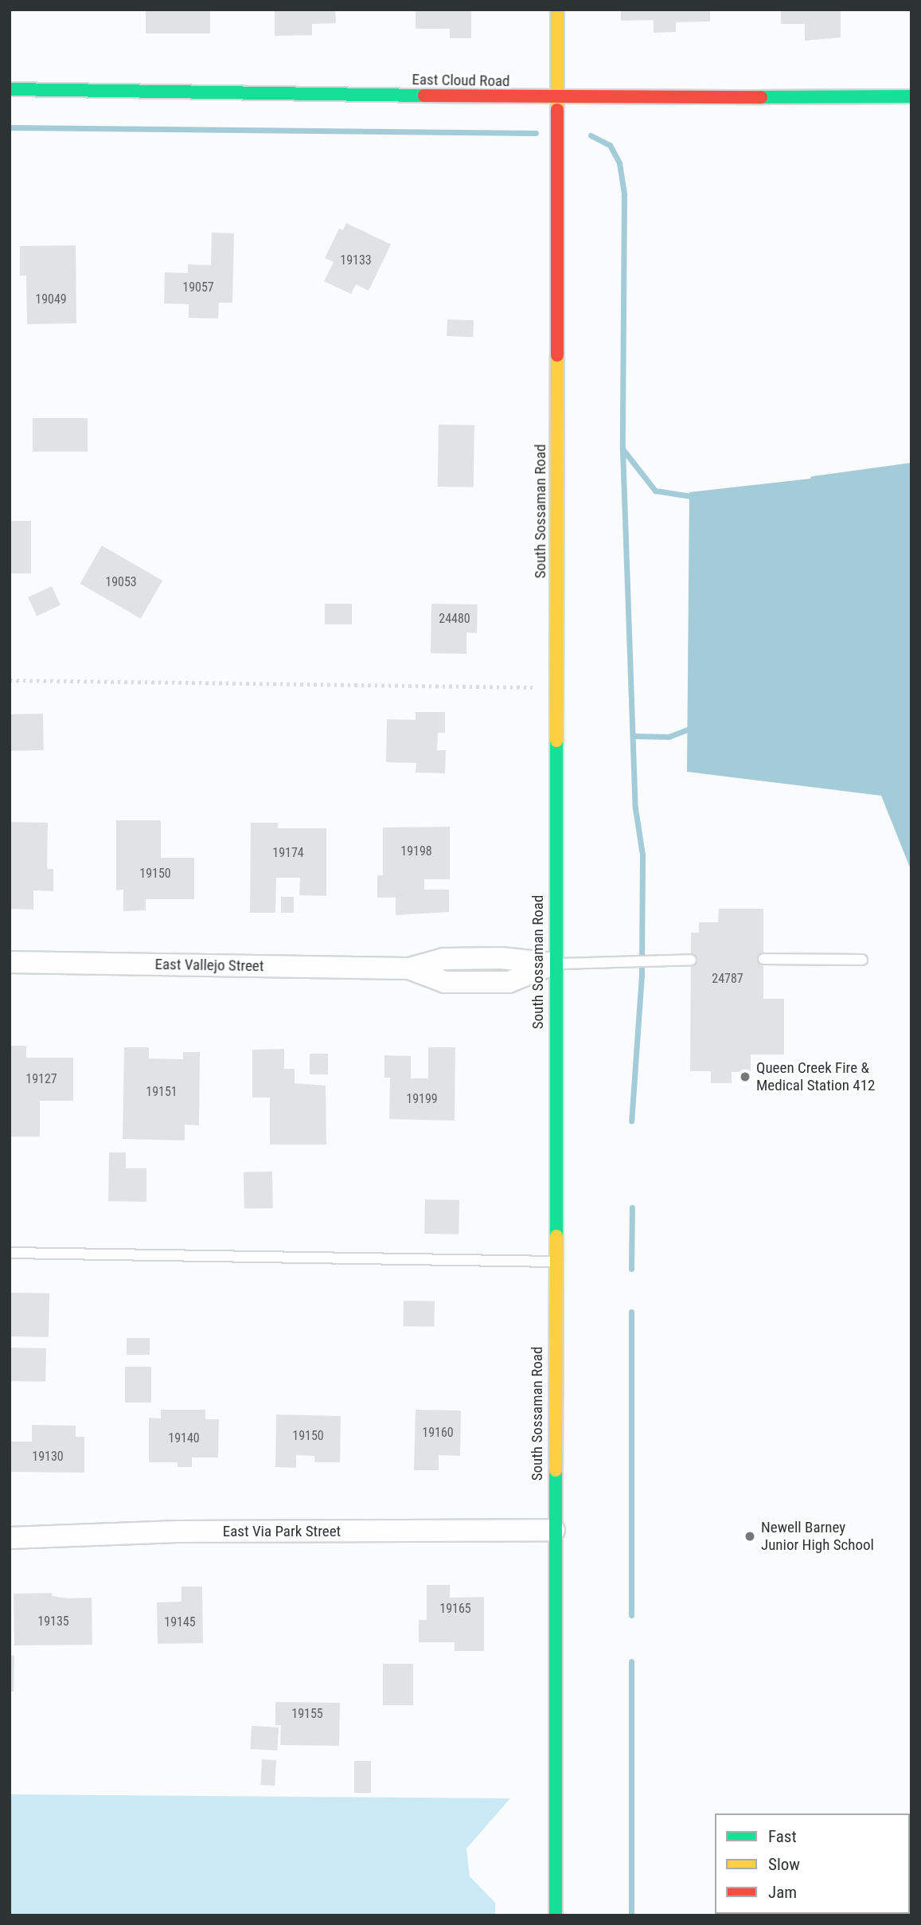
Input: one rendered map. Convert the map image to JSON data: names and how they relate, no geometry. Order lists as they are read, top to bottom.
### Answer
{
  "streets": {
    "main road": ["East Cloud Road", "South Sossaman Road"],
    "street": ["East Vallejo Street", "East Via Park Street"]
  },
  "crossings": [
    ["East Cloud Road", "South Sossaman Road"],
    ["South Sossaman Road", "East Vallejo Street"],
    ["South Sossaman Road", "East Via Park Street"]
  ],
  "places": ["Queen Creek Fire & Medical Station 412", "Newell Barney Junior High School"],
  "house_numbers": [
    "19133",
    "19057",
    "19049",
    "19053",
    "24480",
    "19198",
    "19174",
    "19150",
    "24787",
    "19127",
    "19151",
    "19199",
    "19160",
    "19150",
    "19140",
    "19130",
    "19165",
    "19135",
    "19145",
    "19155"
  ],
  "legend": ["Fast", "Slow", "Jam"]
}
